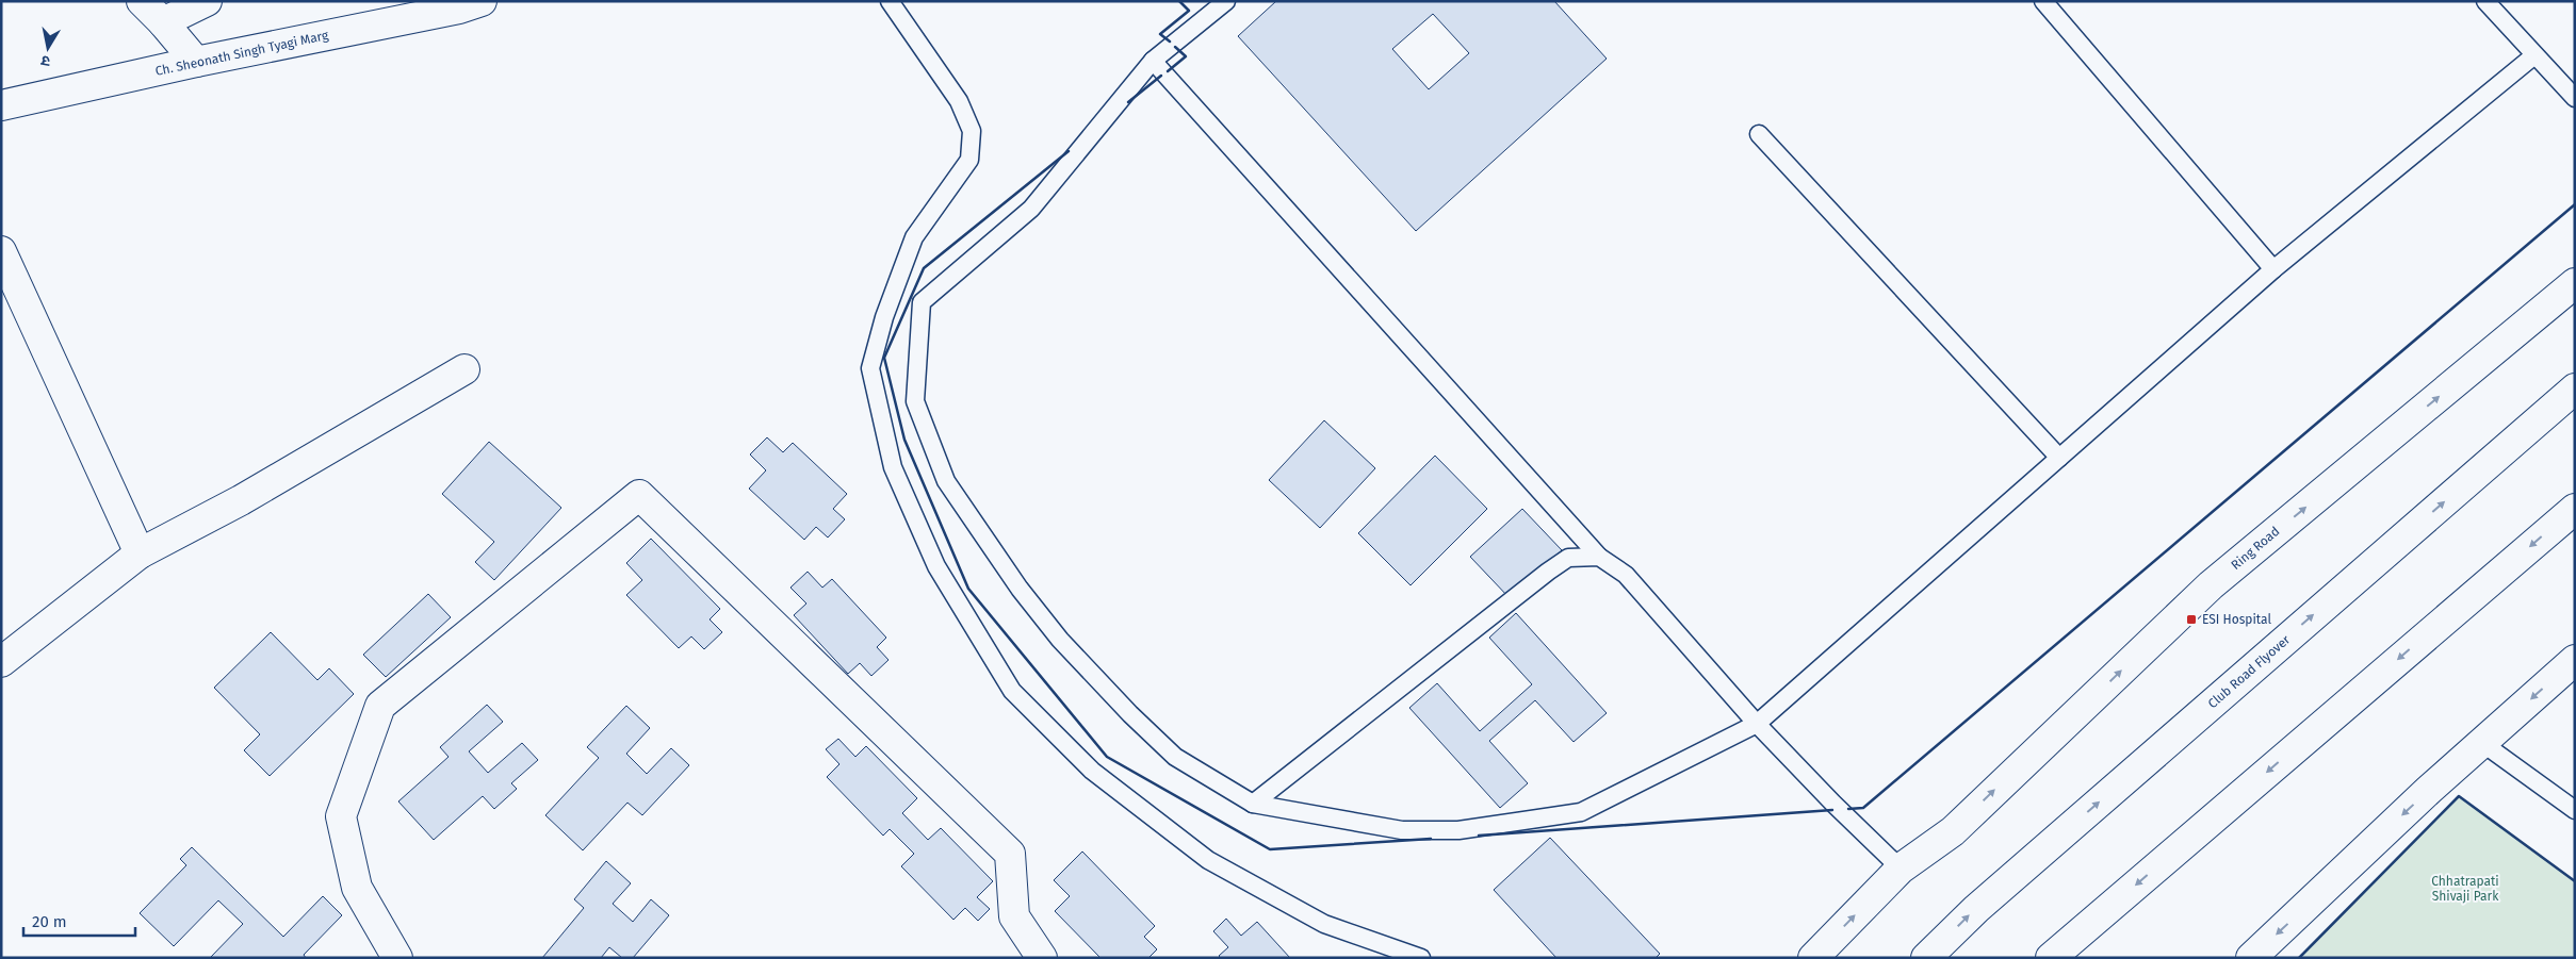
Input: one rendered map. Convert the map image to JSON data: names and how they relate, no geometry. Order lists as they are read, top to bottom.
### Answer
{
  "streets": {
    "main road": ["Ch. Sheonath Singh Tyagi Marg", "Ring Road", "Club Road Flyover"]
  },
  "parks": ["Chhatrapati Shivaji Park"],
  "places": {
    "transit": ["ESI Hospital"]
  },
  "scale_bar": "20 m",
  "north": "bottom"
}
